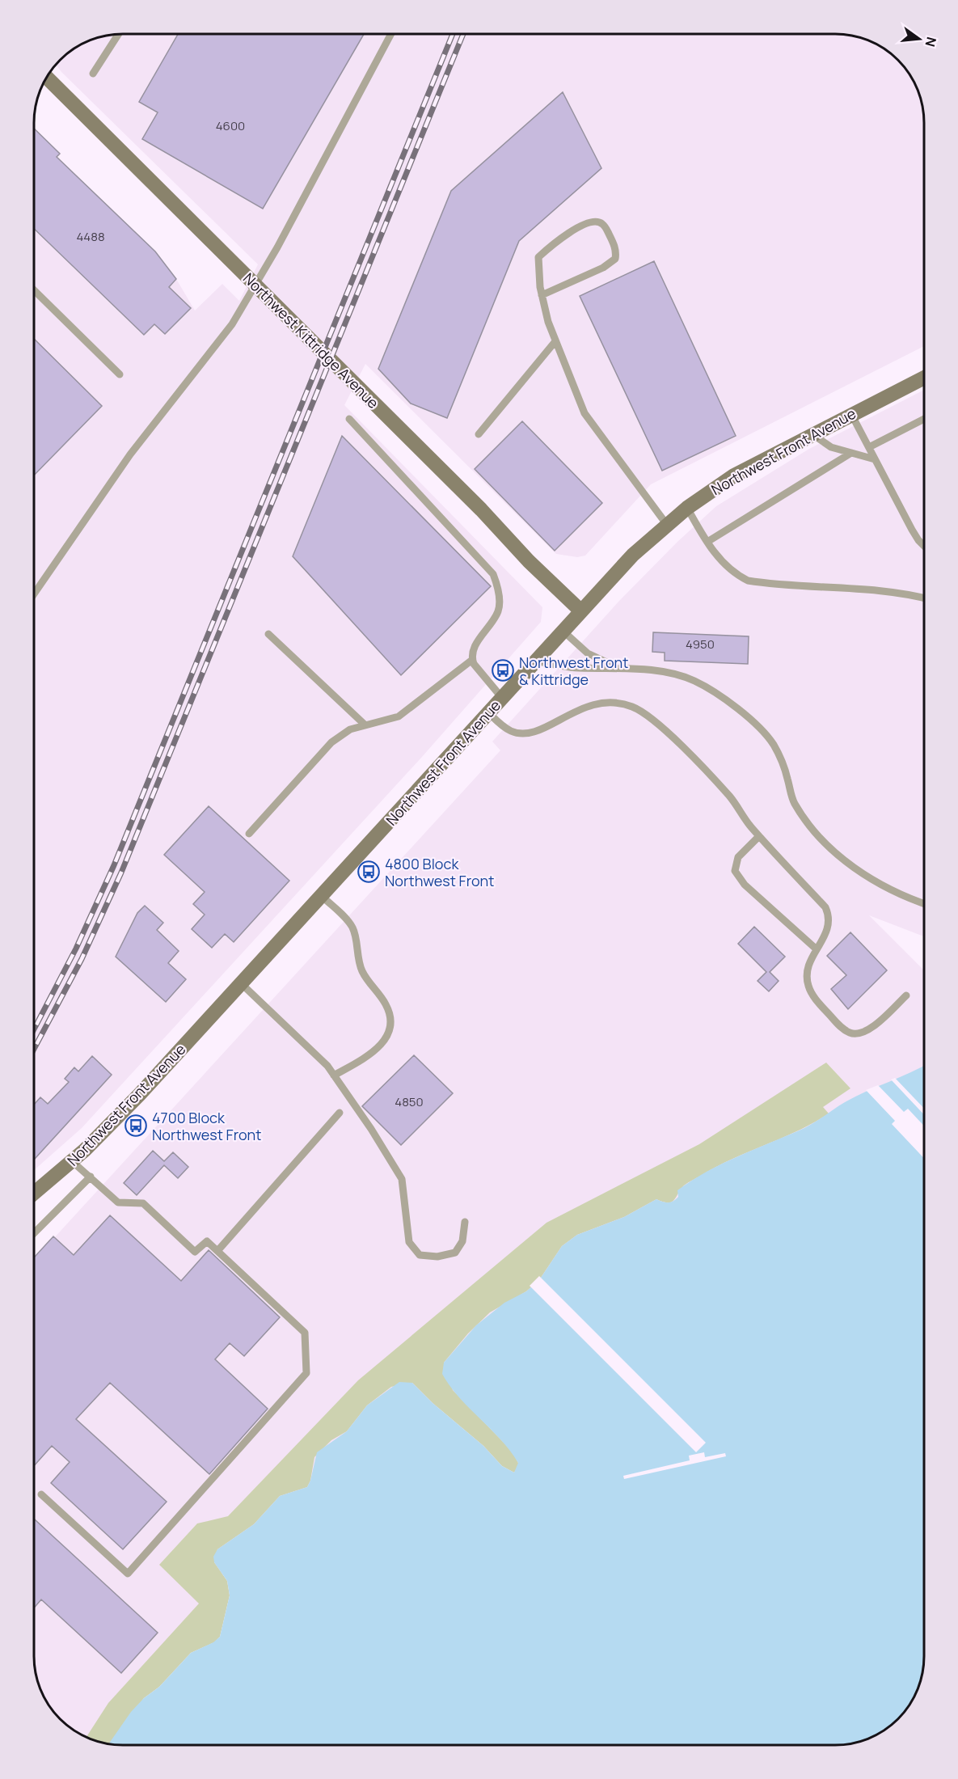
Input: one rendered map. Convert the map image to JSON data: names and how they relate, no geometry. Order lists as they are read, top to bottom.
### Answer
{
  "streets": {
    "main road": ["Northwest Kittridge Avenue", "Northwest Front Avenue"]
  },
  "crossings": [
    ["Northwest Kittridge Avenue", "Northwest Front Avenue"]
  ],
  "places": {
    "bus stop": ["Northwest Front & Kittridge", "4800 Block Northwest Front", "4700 Block Northwest Front"]
  },
  "house_numbers": [
    "4600",
    "4488",
    "4950",
    "4850"
  ],
  "north": "right"
}
